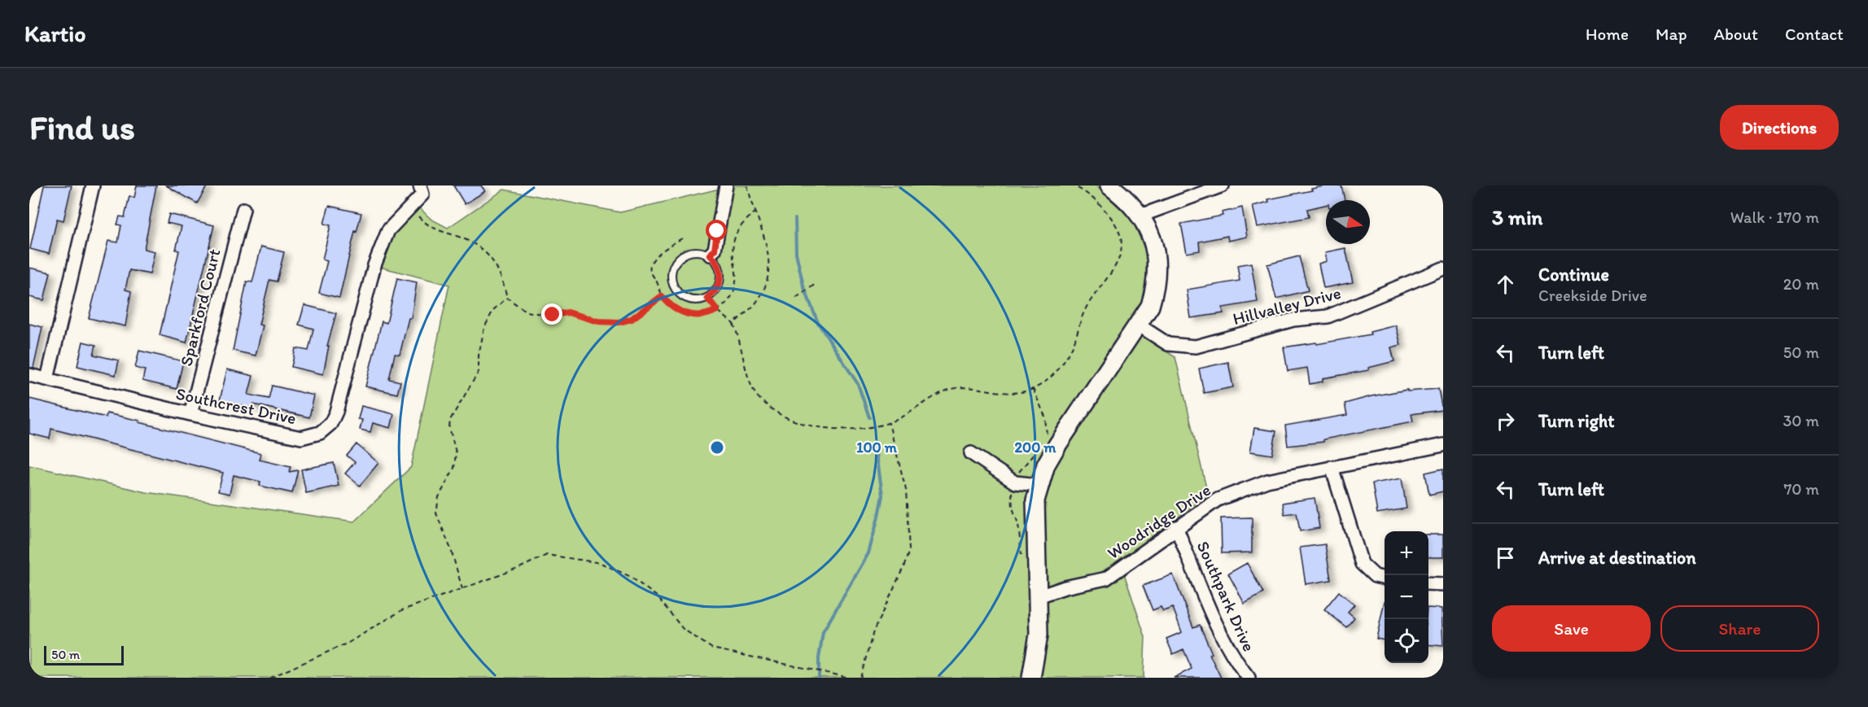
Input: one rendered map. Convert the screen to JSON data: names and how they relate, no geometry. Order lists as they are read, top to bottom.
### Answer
{
  "streets": {
    "street": [
      "Hillvalley Drive",
      "Sparkford Court",
      "Southcrest Drive",
      "Woodridge Drive",
      "Southpark Drive"
    ]
  },
  "crossings": [
    ["Sparkford Court", "Southcrest Drive"],
    ["Woodridge Drive", "Southpark Drive"]
  ],
  "scale_bar": "50 m",
  "north": "right",
  "page": {
    "header": "Kartio",
    "nav": [
      "Home",
      "Map",
      "About",
      "Contact"
    ],
    "buttons": [
      "Directions",
      ["Save", "Share"]
    ],
    "title": "Find us",
    "heading": ["3 min", "Walk · 170 m"],
    "list": [
      ["Continue", "Creekside Drive", "20 m"],
      ["Turn left", "50 m"],
      ["Turn right", "30 m"],
      ["Turn left", "70 m"],
      "Arrive at destination"
    ],
    "map_buttons": ["+", "−"],
    "scale": "50 m"
  },
  "rings": ["100 m", "200 m"]
}
